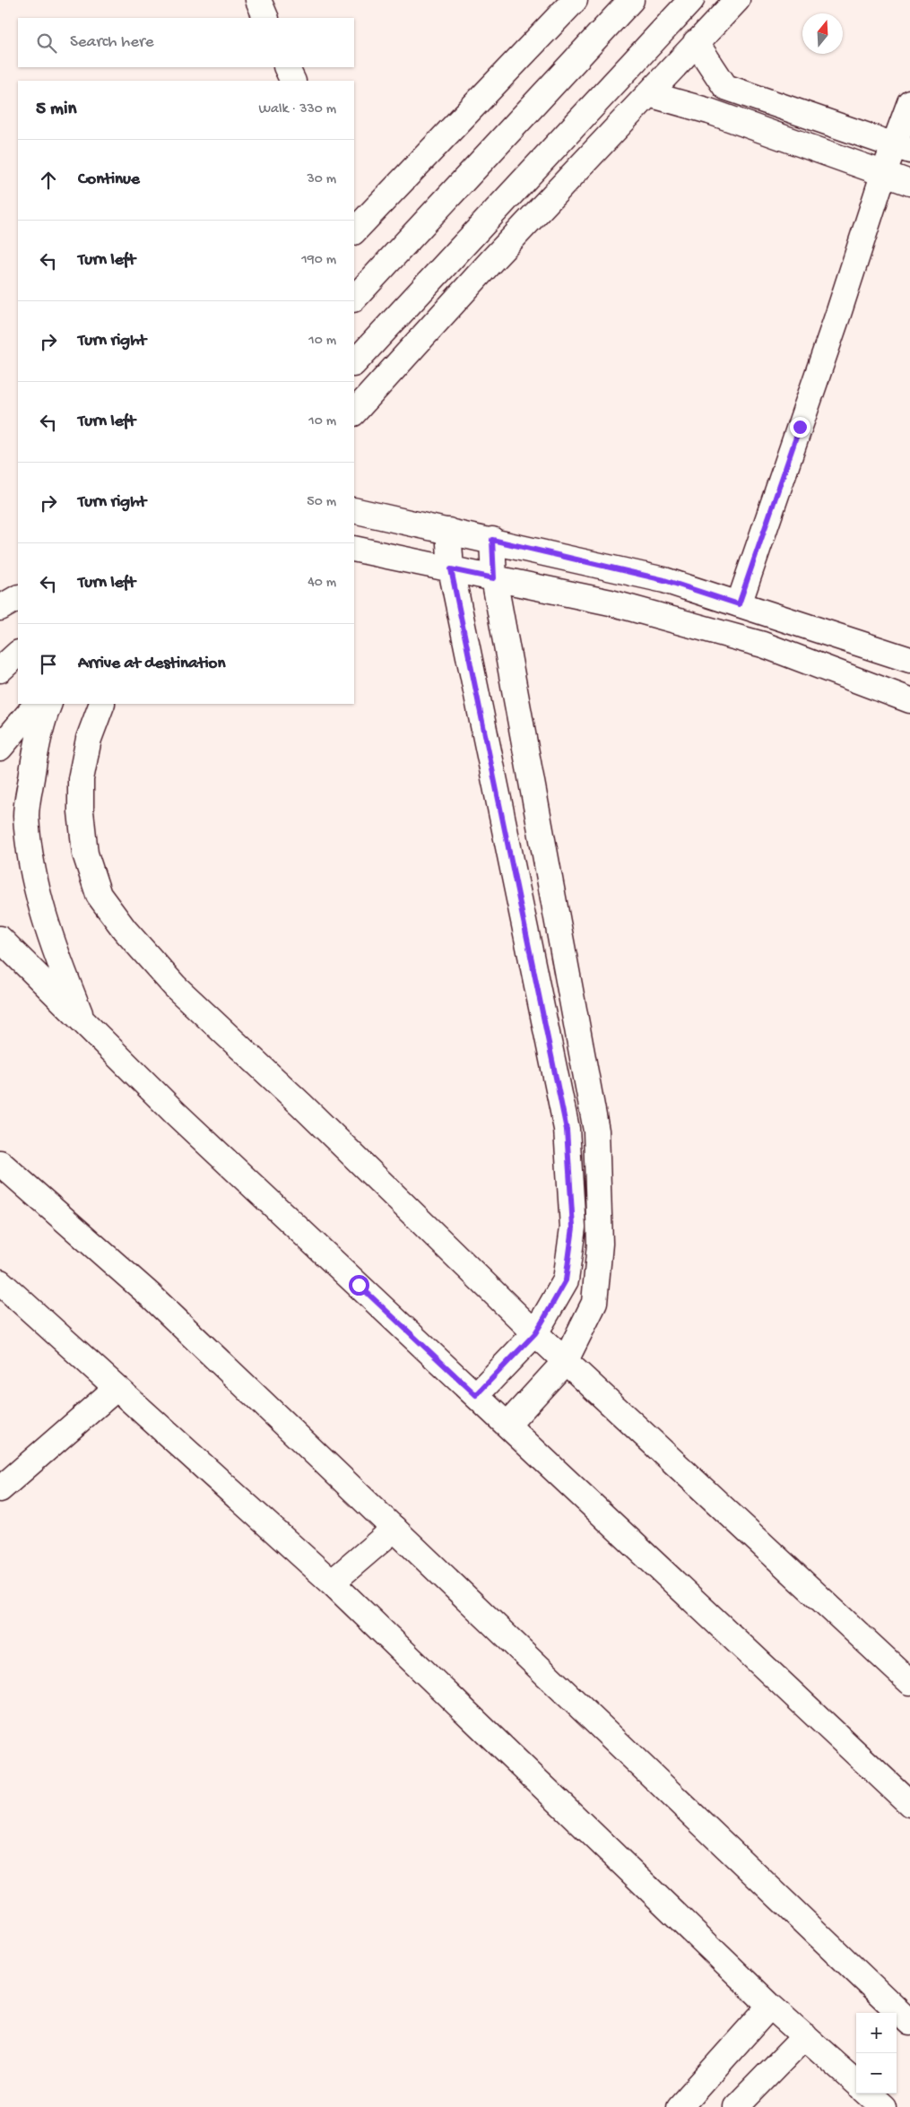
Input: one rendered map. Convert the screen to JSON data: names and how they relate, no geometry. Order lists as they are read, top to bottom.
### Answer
{
  "north": "top",
  "page": {
    "search": "Search here",
    "heading": ["5 min", "Walk · 330 m"],
    "list": [
      ["Continue", "30 m"],
      ["Turn left", "190 m"],
      ["Turn right", "10 m"],
      ["Turn left", "10 m"],
      ["Turn right", "50 m"],
      ["Turn left", "40 m"],
      "Arrive at destination"
    ],
    "map_buttons": ["+", "−"]
  }
}
